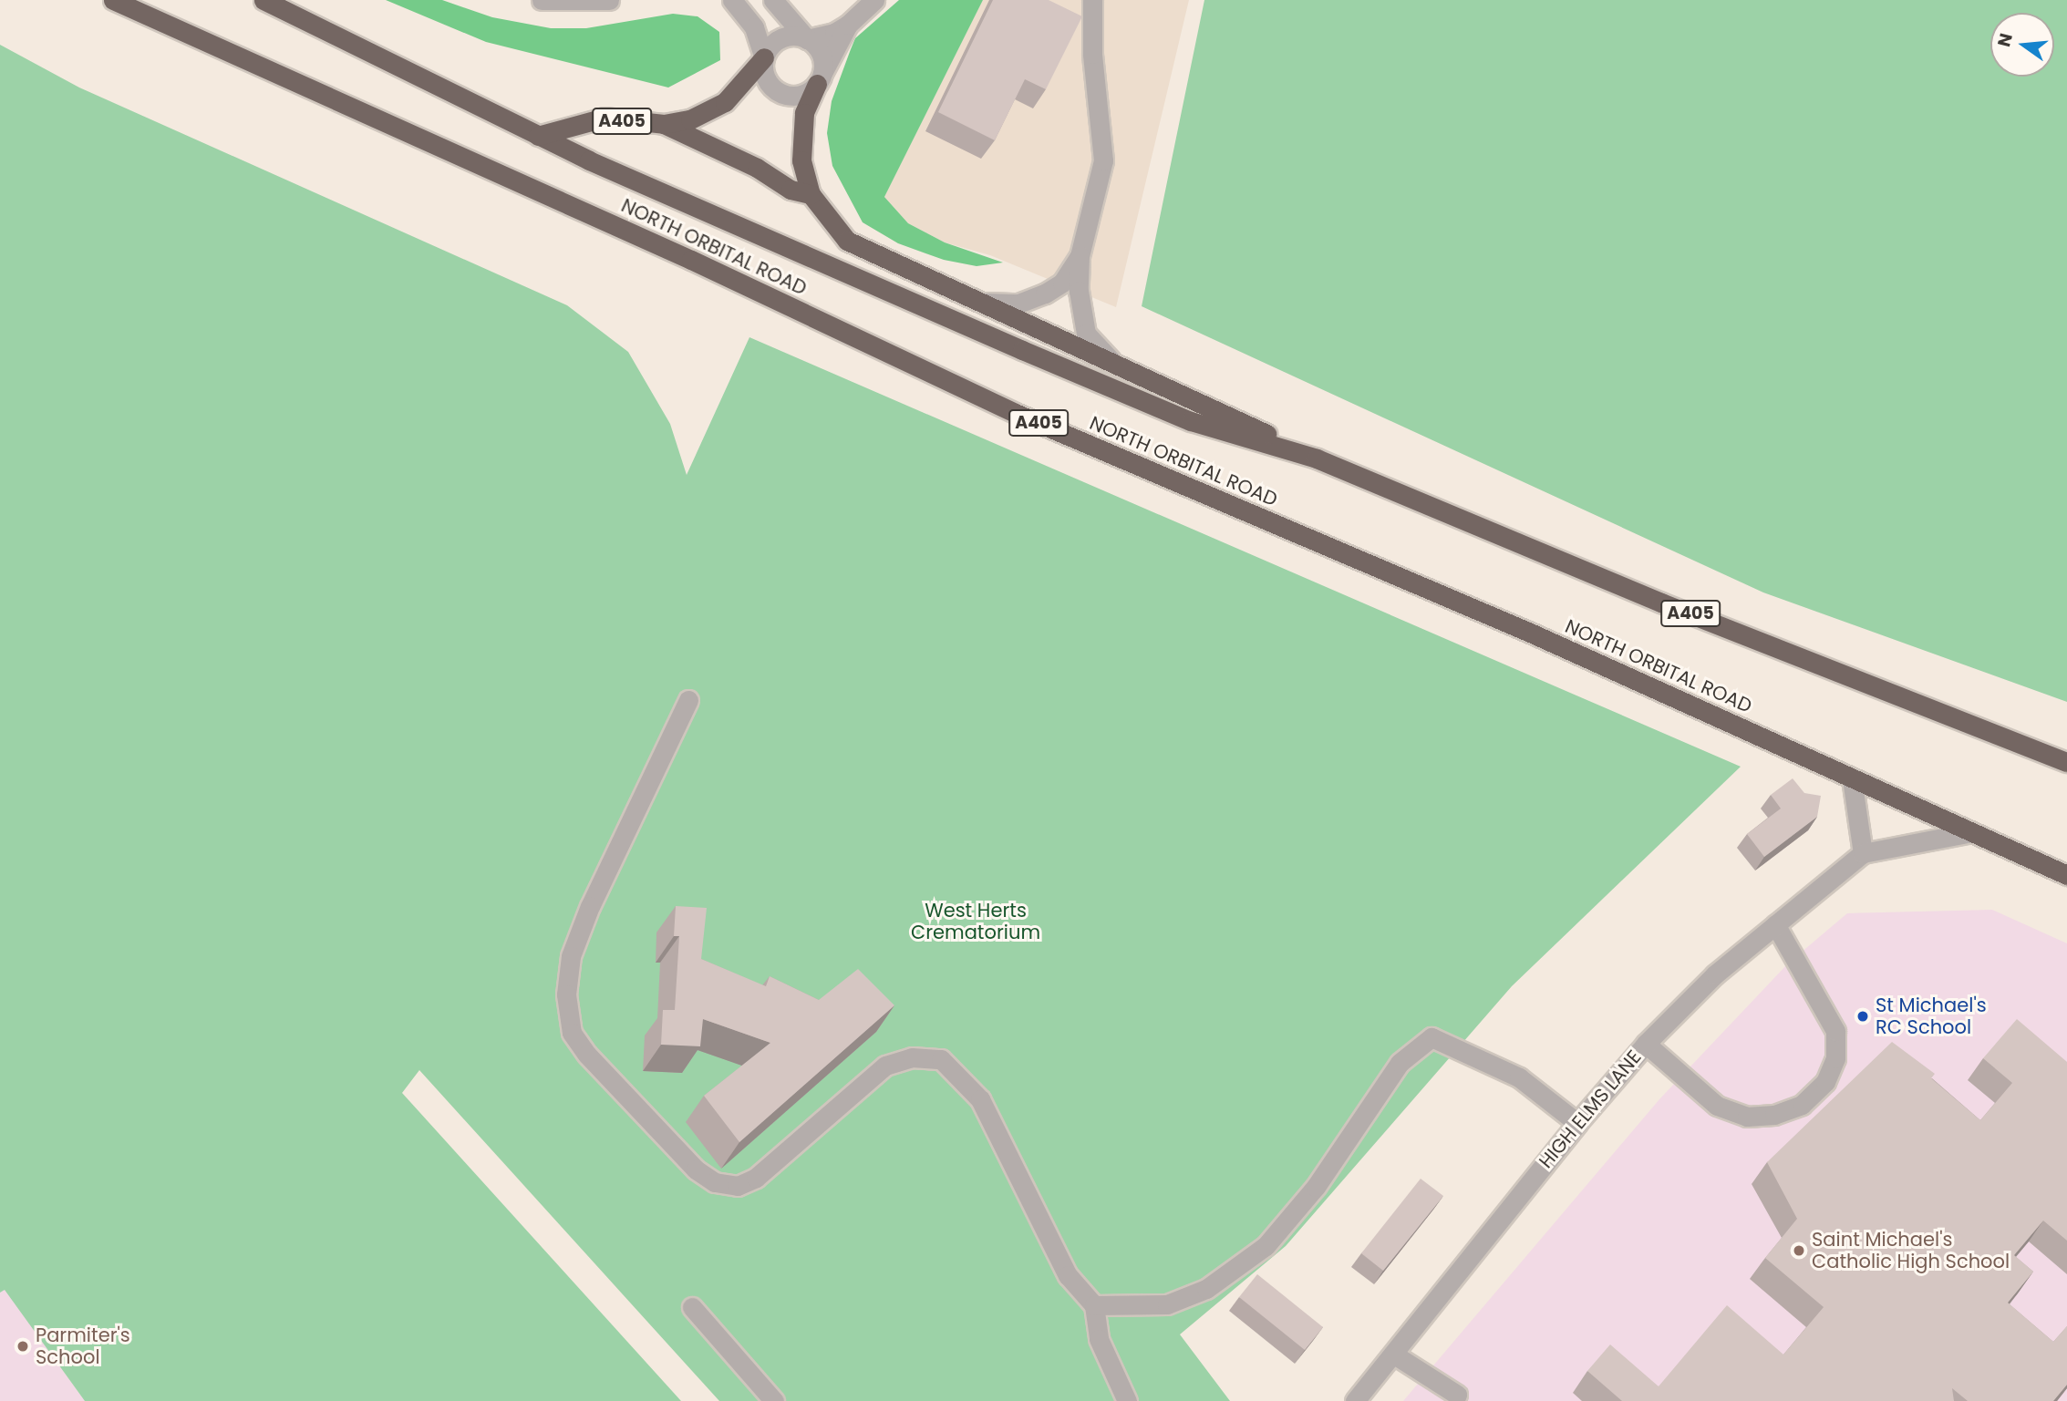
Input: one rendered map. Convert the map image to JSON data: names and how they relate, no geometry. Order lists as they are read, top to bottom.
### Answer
{
  "streets": {
    "highway": ["A405", "NORTH ORBITAL ROAD"],
    "street": ["HIGH ELMS LANE"]
  },
  "crossings": [
    ["A405", "NORTH ORBITAL ROAD"],
    ["NORTH ORBITAL ROAD", "HIGH ELMS LANE"]
  ],
  "parks": ["West Herts Crematorium"],
  "places": ["St Michael's RC School", "Saint Michael's Catholic High School", "Parmiter's School"],
  "north": "left"
}
